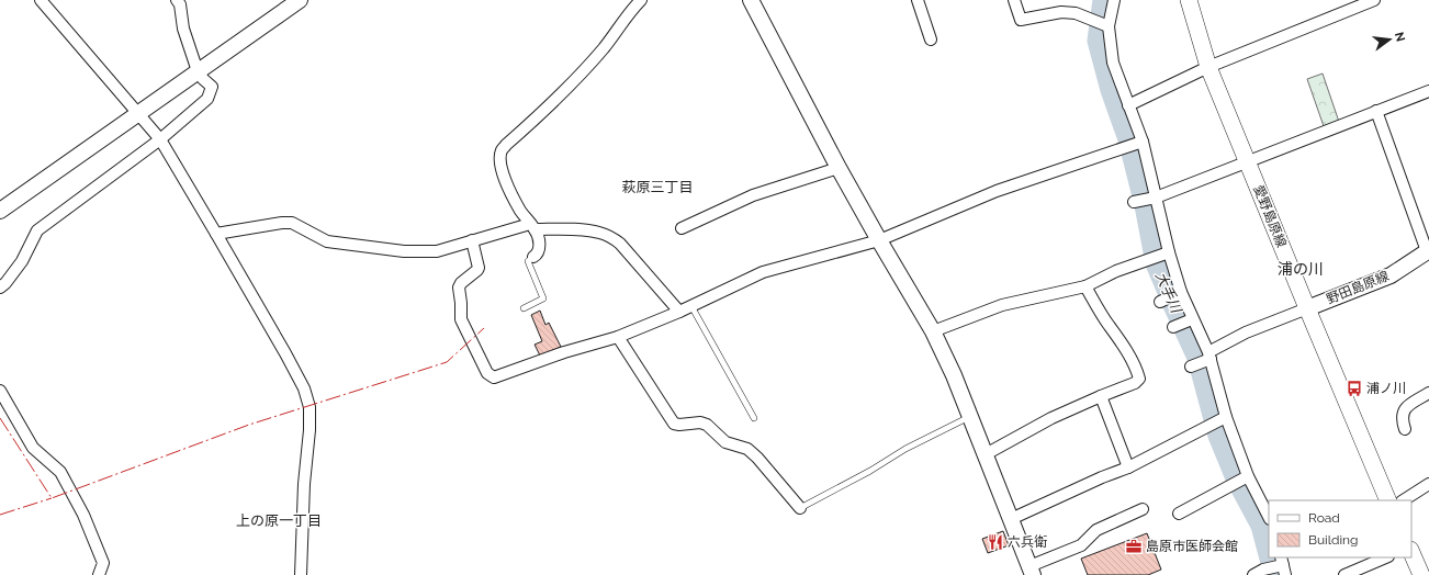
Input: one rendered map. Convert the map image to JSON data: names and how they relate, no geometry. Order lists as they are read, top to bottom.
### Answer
{
  "streets": {
    "main road": ["愛野島原線"],
    "street": ["野田島原線"]
  },
  "crossings": [
    ["愛野島原線", "野田島原線"]
  ],
  "districts": ["萩原三丁目", "浦の川", "上の原一丁目"],
  "water": ["大手川"],
  "places": {
    "bus stop": ["浦ノ川"],
    "restaurant": ["六兵衛"],
    "office": ["島原市医師会館"]
  },
  "legend": ["Road", "Building"],
  "north": "right"
}
